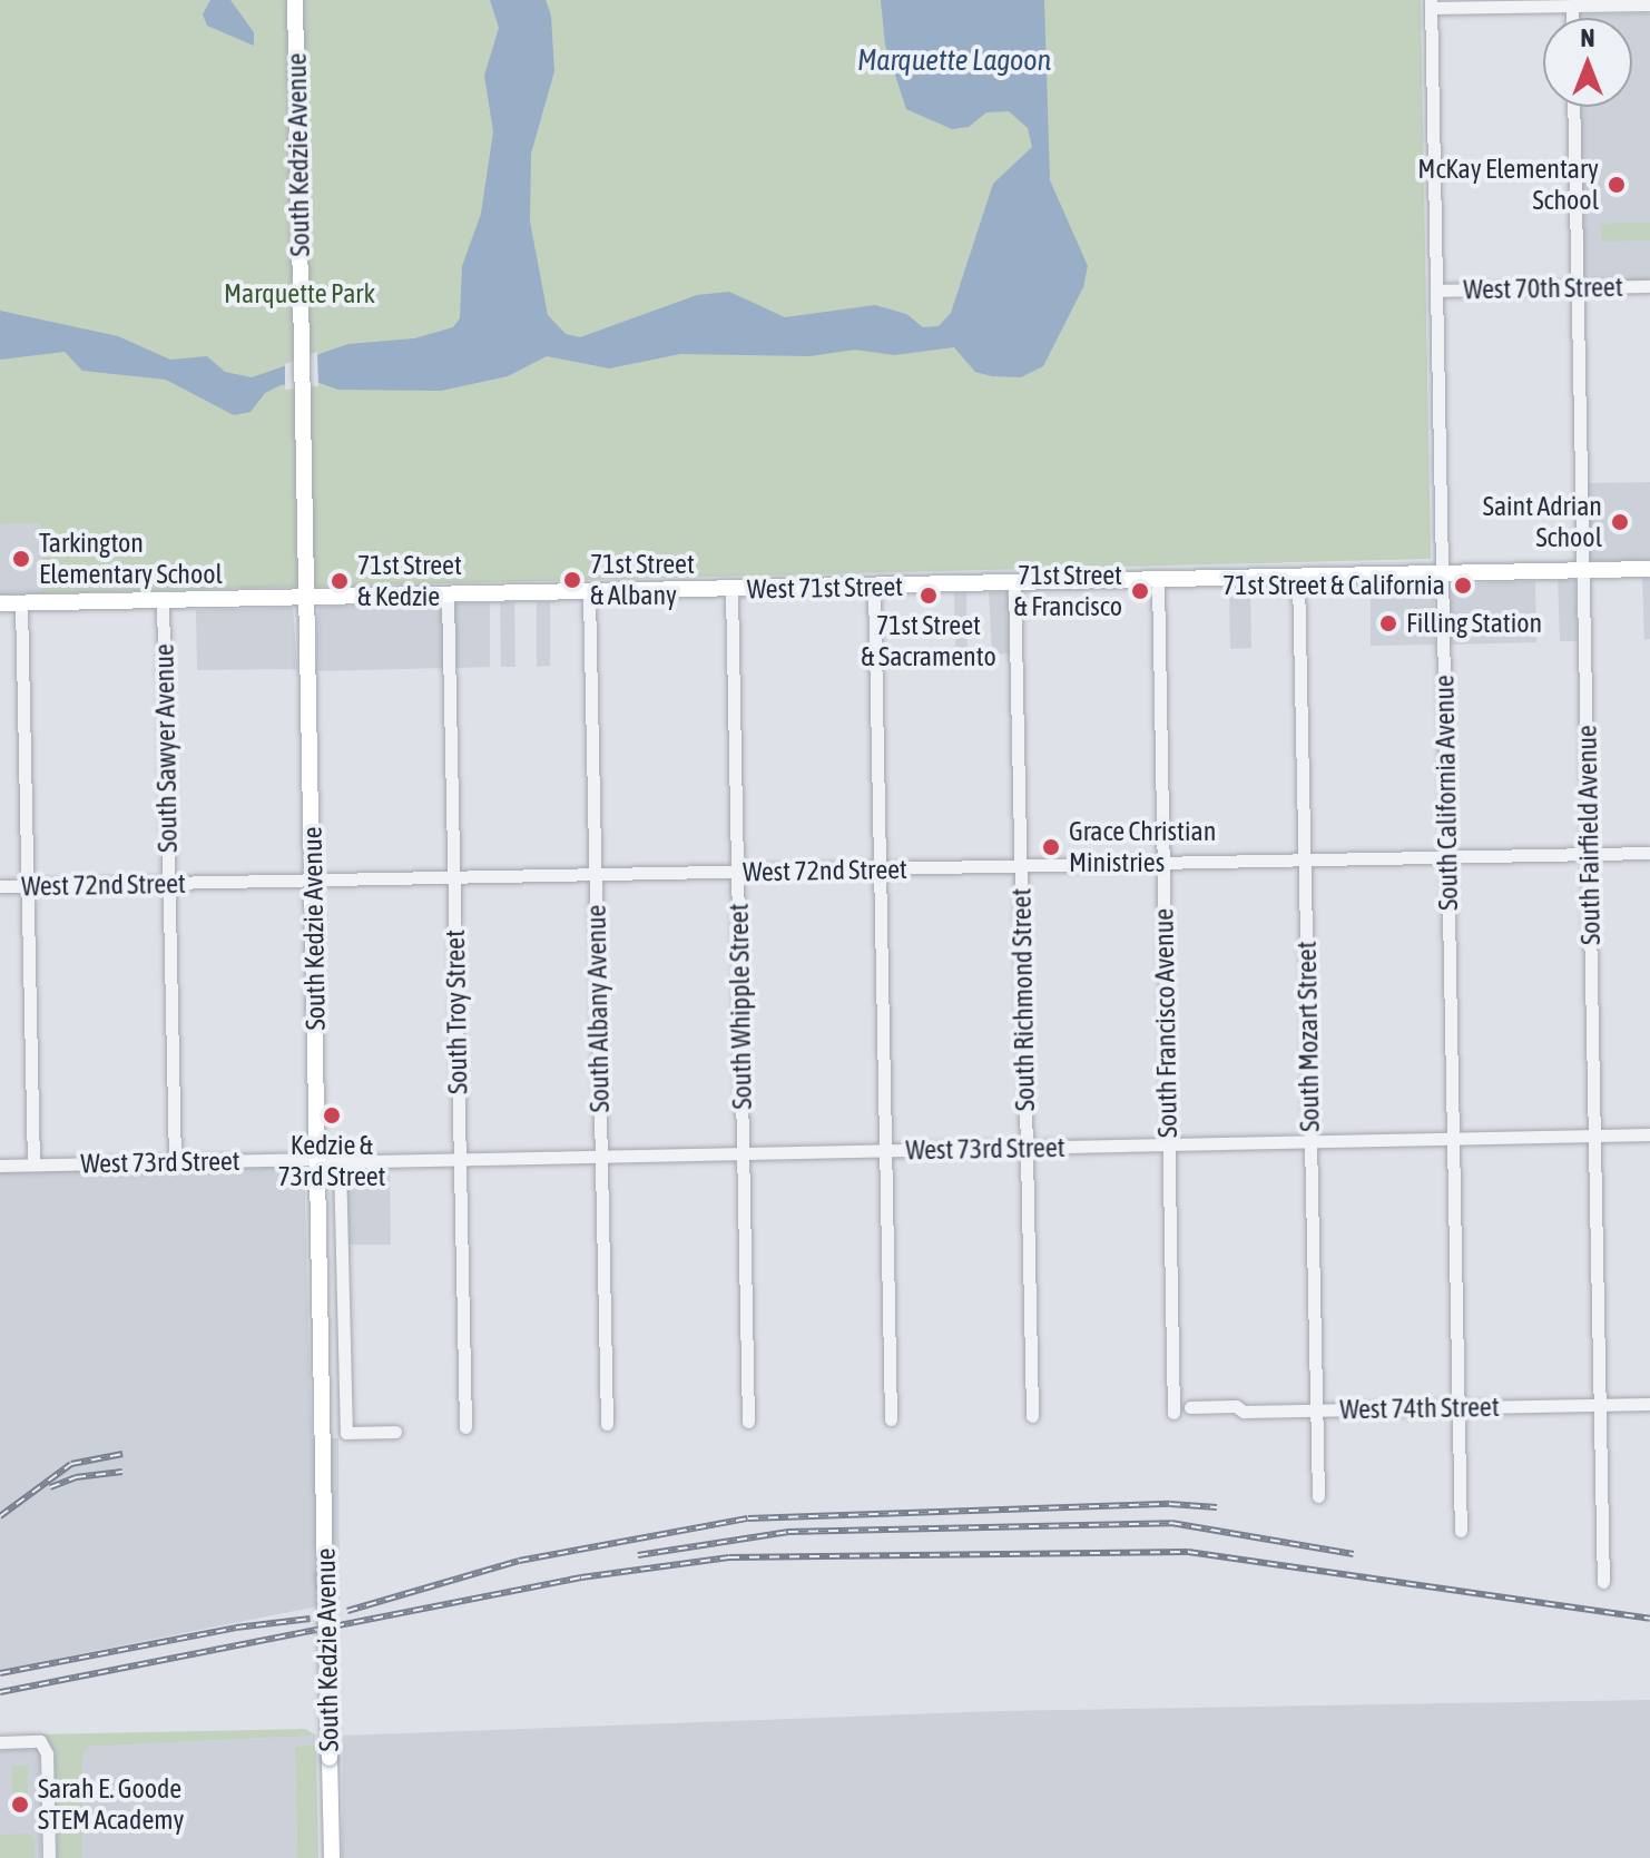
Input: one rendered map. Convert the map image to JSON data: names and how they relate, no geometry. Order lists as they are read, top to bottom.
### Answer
{
  "streets": {
    "main road": ["South Kedzie Avenue", "West 71st Street"],
    "street": [
      "West 70th Street",
      "South Sawyer Avenue",
      "South California Avenue",
      "South Fairfield Avenue",
      "West 72nd Street",
      "South Richmond Street",
      "South Whipple Street",
      "South Albany Avenue",
      "South Troy Street",
      "South Francisco Avenue",
      "South Mozart Street",
      "West 73rd Street",
      "West 74th Street"
    ]
  },
  "crossings": [
    ["South Kedzie Avenue", "West 71st Street"],
    ["South Kedzie Avenue", "West 72nd Street"],
    ["South Kedzie Avenue", "West 73rd Street"],
    ["West 70th Street", "South California Avenue"],
    ["West 70th Street", "South Fairfield Avenue"],
    ["West 71st Street", "South Sawyer Avenue"],
    ["West 71st Street", "South California Avenue"],
    ["West 71st Street", "South Fairfield Avenue"],
    ["West 71st Street", "South Richmond Street"],
    ["West 71st Street", "South Whipple Street"],
    ["West 71st Street", "South Albany Avenue"],
    ["West 71st Street", "South Troy Street"],
    ["West 71st Street", "South Francisco Avenue"],
    ["West 71st Street", "South Mozart Street"],
    ["South Sawyer Avenue", "West 72nd Street"],
    ["South Sawyer Avenue", "West 73rd Street"],
    ["South California Avenue", "West 72nd Street"],
    ["South California Avenue", "West 73rd Street"],
    ["South California Avenue", "West 74th Street"],
    ["South Fairfield Avenue", "West 72nd Street"],
    ["South Fairfield Avenue", "West 73rd Street"],
    ["South Fairfield Avenue", "West 74th Street"],
    ["West 72nd Street", "South Richmond Street"],
    ["West 72nd Street", "South Whipple Street"],
    ["West 72nd Street", "South Albany Avenue"],
    ["West 72nd Street", "South Troy Street"],
    ["West 72nd Street", "South Francisco Avenue"],
    ["West 72nd Street", "South Mozart Street"],
    ["South Richmond Street", "West 73rd Street"],
    ["South Whipple Street", "West 73rd Street"],
    ["South Albany Avenue", "West 73rd Street"],
    ["South Troy Street", "West 73rd Street"],
    ["South Francisco Avenue", "West 73rd Street"],
    ["South Mozart Street", "West 73rd Street"],
    ["South Mozart Street", "West 74th Street"]
  ],
  "water": ["Marquette Lagoon"],
  "parks": ["Marquette Park"],
  "places": [
    "McKay Elementary School",
    "Saint Adrian School",
    "Tarkington Elementary School",
    "71st Street & Albany",
    "71st Street & Kedzie",
    "71st Street & California",
    "71st Street & Francisco",
    "71st Street & Sacramento",
    "Filling Station",
    "Grace Christian Ministries",
    "Kedzie & 73rd Street",
    "Sarah E. Goode STEM Academy"
  ],
  "north": "top"
}
